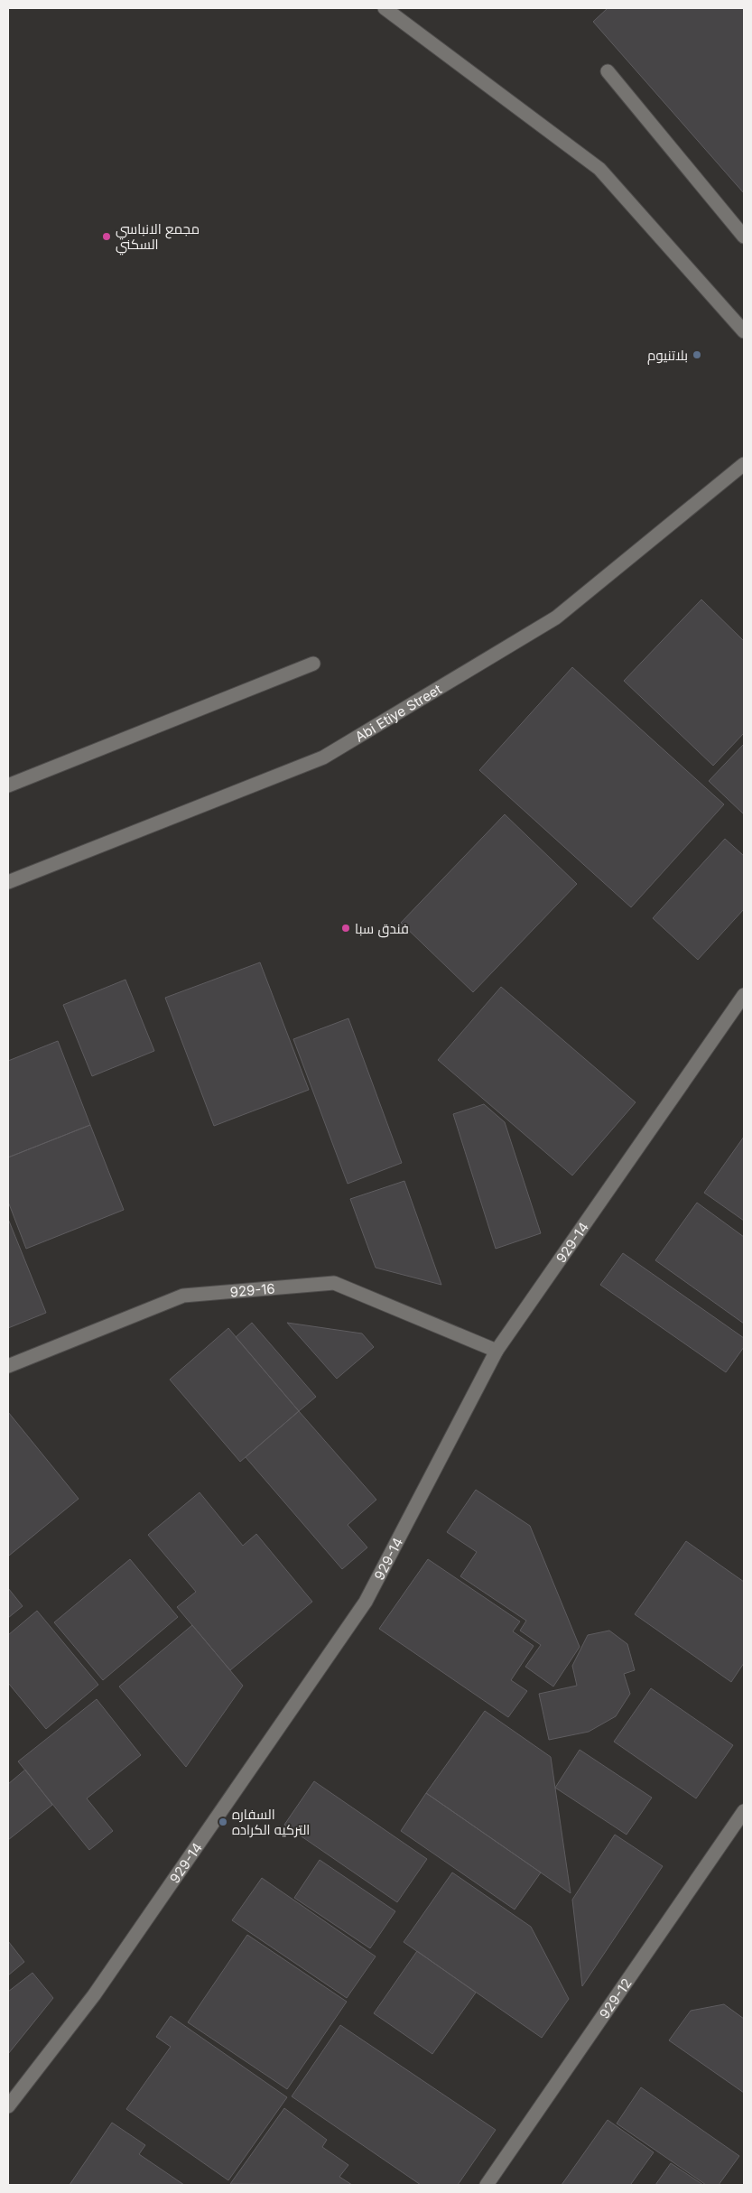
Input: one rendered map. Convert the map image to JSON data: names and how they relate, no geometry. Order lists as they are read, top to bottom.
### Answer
{
  "streets": {
    "street": [
      "Abi Etiye Street",
      "929-14",
      "929-16",
      "929-12"
    ]
  },
  "crossings": [
    ["929-14", "929-16"]
  ],
  "places": [
    "مجمع الانباسي السكني",
    "بلاتنيوم",
    "فندق سبا",
    "السفاره التركيه الكراده"
  ]
}
